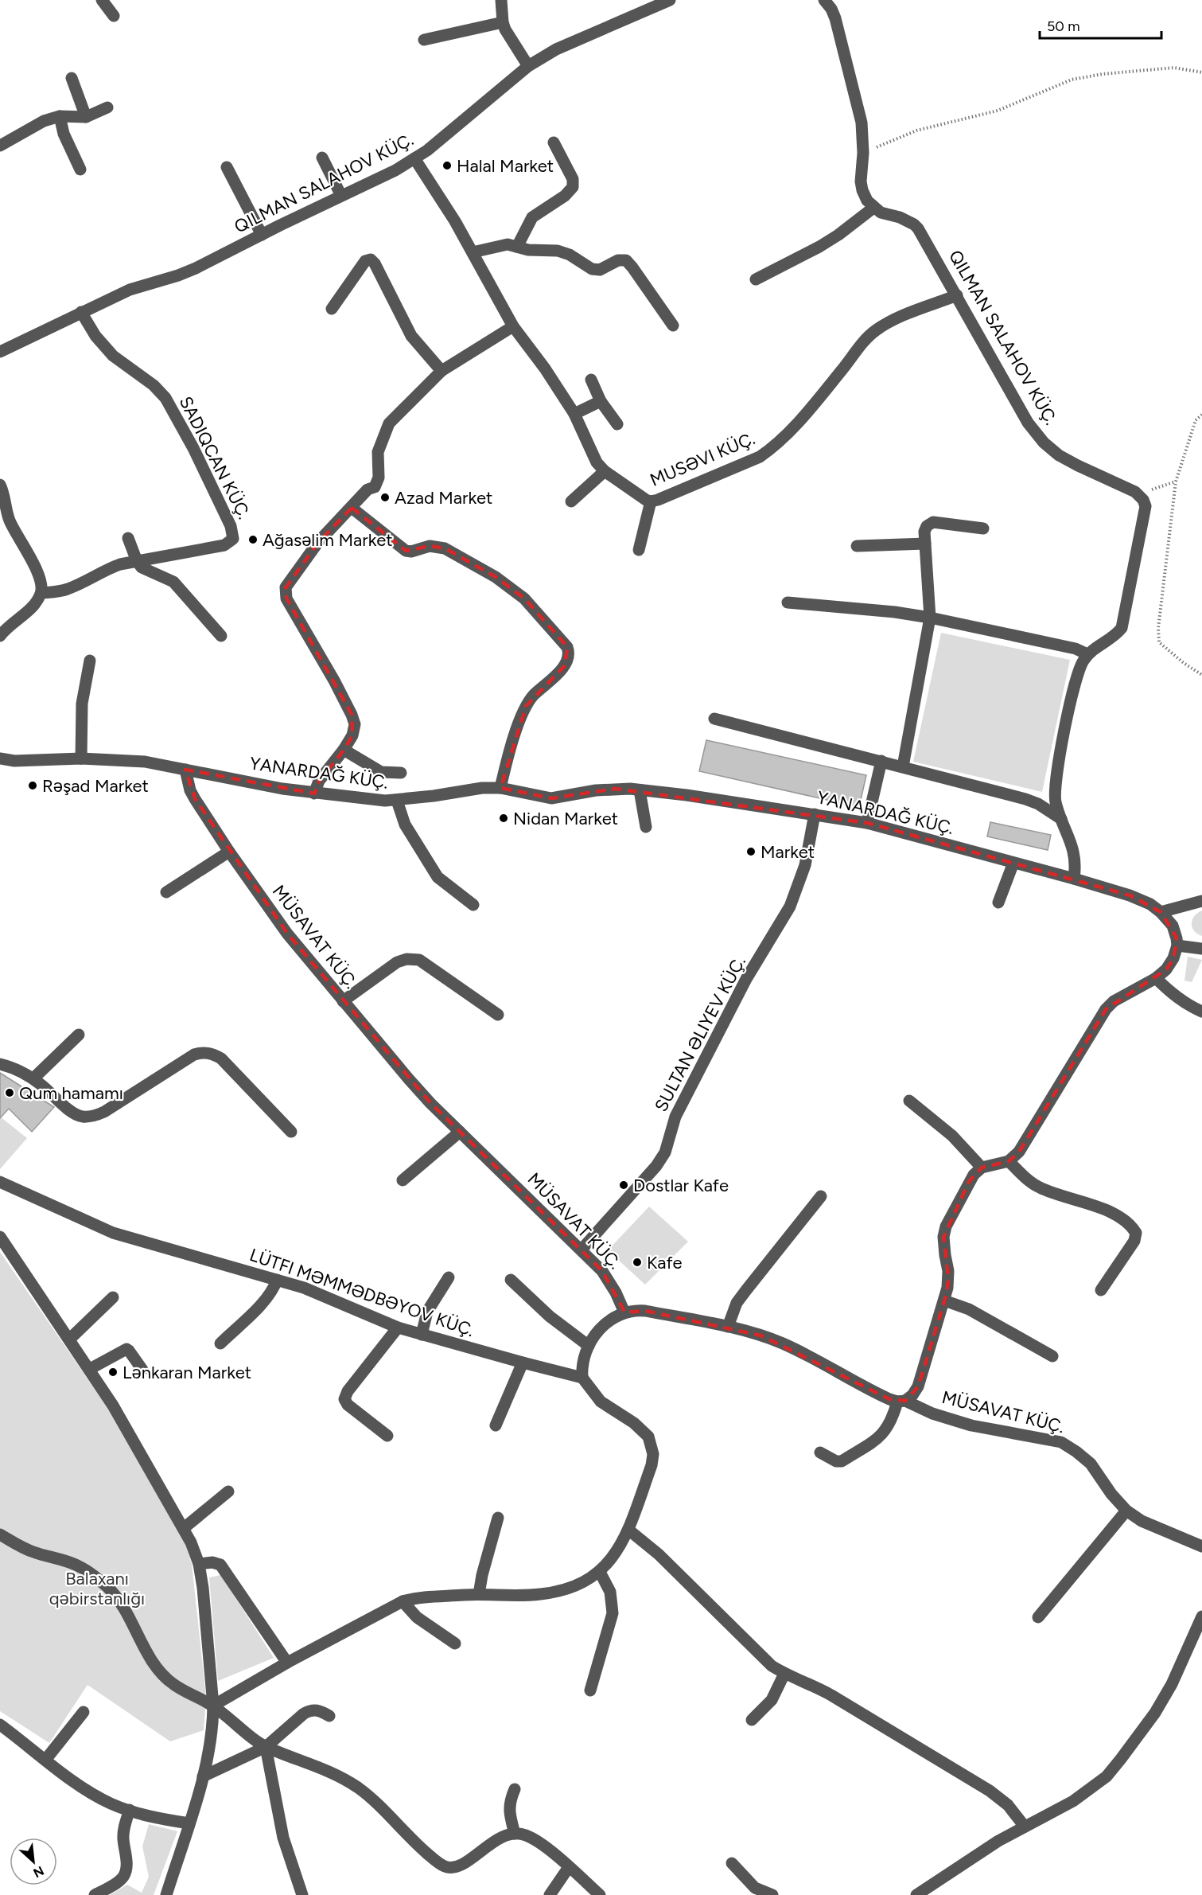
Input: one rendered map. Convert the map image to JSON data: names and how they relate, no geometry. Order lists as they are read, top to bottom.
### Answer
{
  "streets": {
    "street": [
      "MUSƏVI KÜÇ.",
      "YANARDAĞ KÜÇ.",
      "MÜSAVAT KÜÇ.",
      "SULTAN ƏLIYEV KÜÇ.",
      "LÜTFI MƏMMƏDBƏYOV KÜÇ."
    ]
  },
  "crossings": [
    ["YANARDAĞ KÜÇ.", "MÜSAVAT KÜÇ."],
    ["YANARDAĞ KÜÇ.", "SULTAN ƏLIYEV KÜÇ."],
    ["MÜSAVAT KÜÇ.", "SULTAN ƏLIYEV KÜÇ."]
  ],
  "parks": ["Balaxanı qəbirstanlığı"],
  "places": [
    "Halal Market",
    "Azad Market",
    "Ağasəlim Market",
    "Rəşad Market",
    "Nidan Market",
    "Market",
    "Qum hamamı",
    "Dostlar Kafe",
    "Kafe",
    "Lənkaran Market"
  ],
  "scale_bar": "50 m",
  "north": "bottom right"
}
